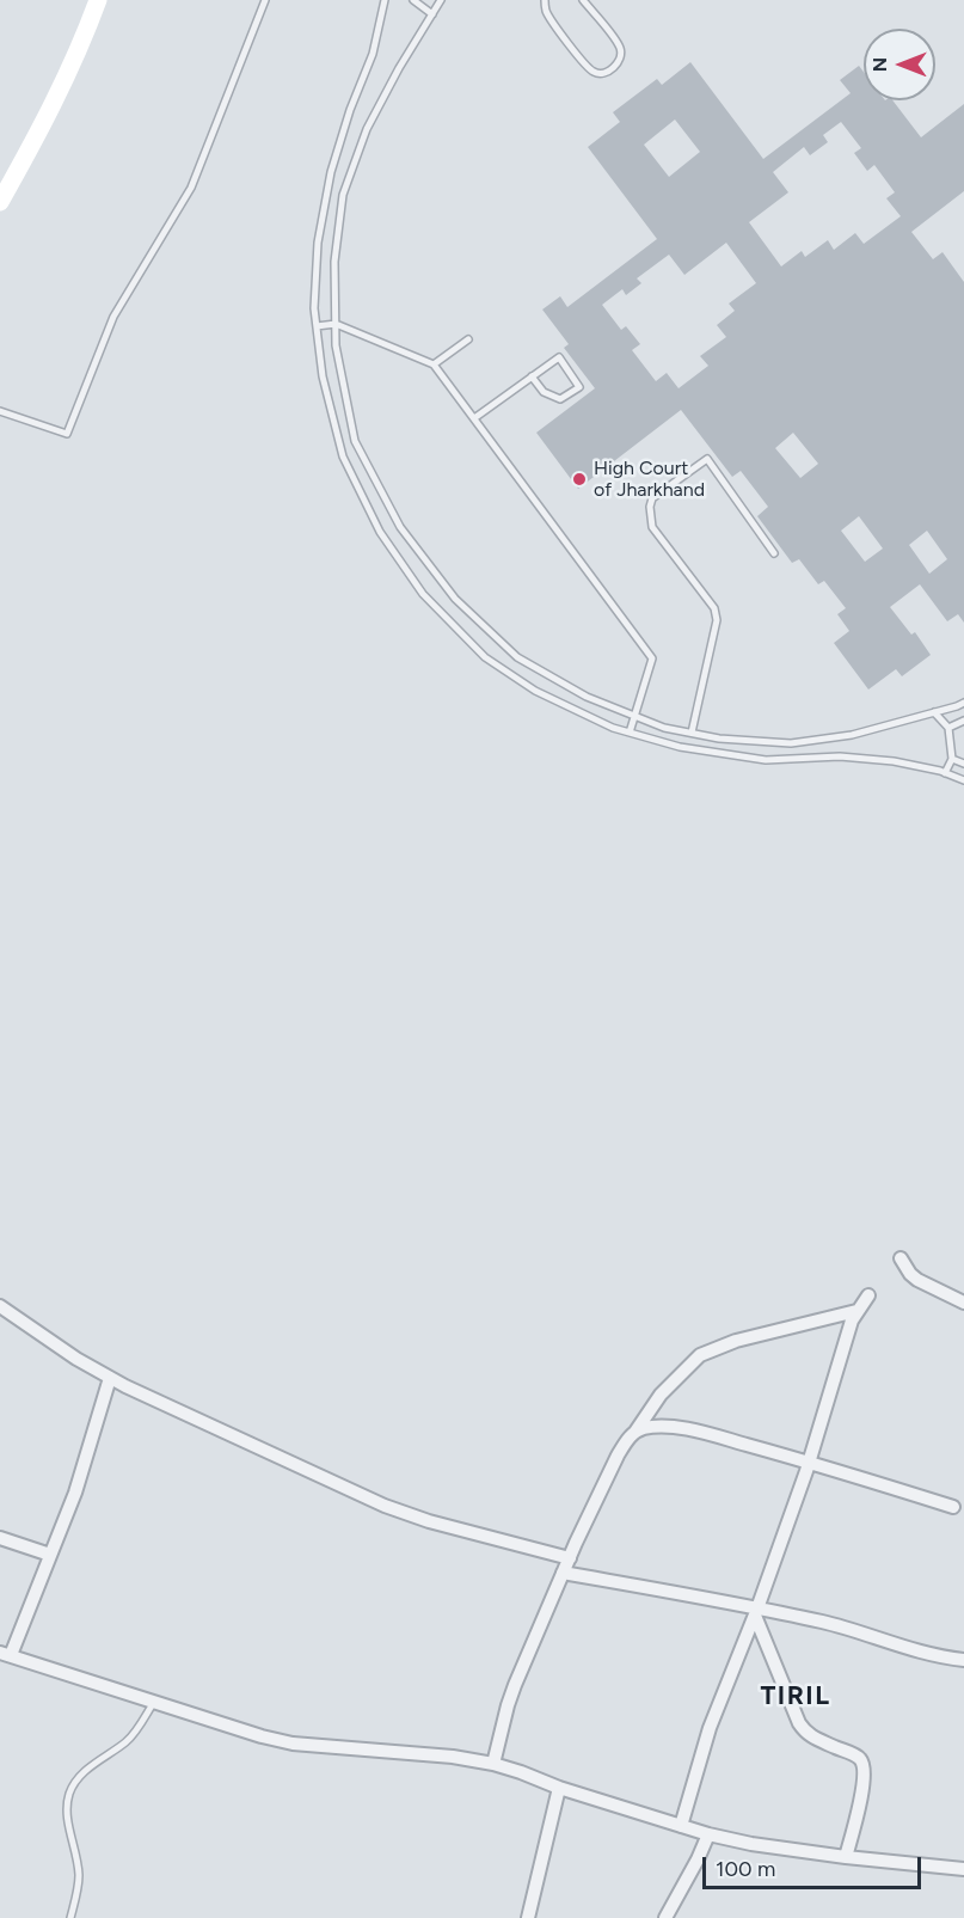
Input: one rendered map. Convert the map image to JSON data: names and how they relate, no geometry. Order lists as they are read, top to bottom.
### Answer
{
  "districts": ["TIRIL"],
  "places": ["High Court of Jharkhand"],
  "scale_bar": "100 m",
  "north": "left"
}
